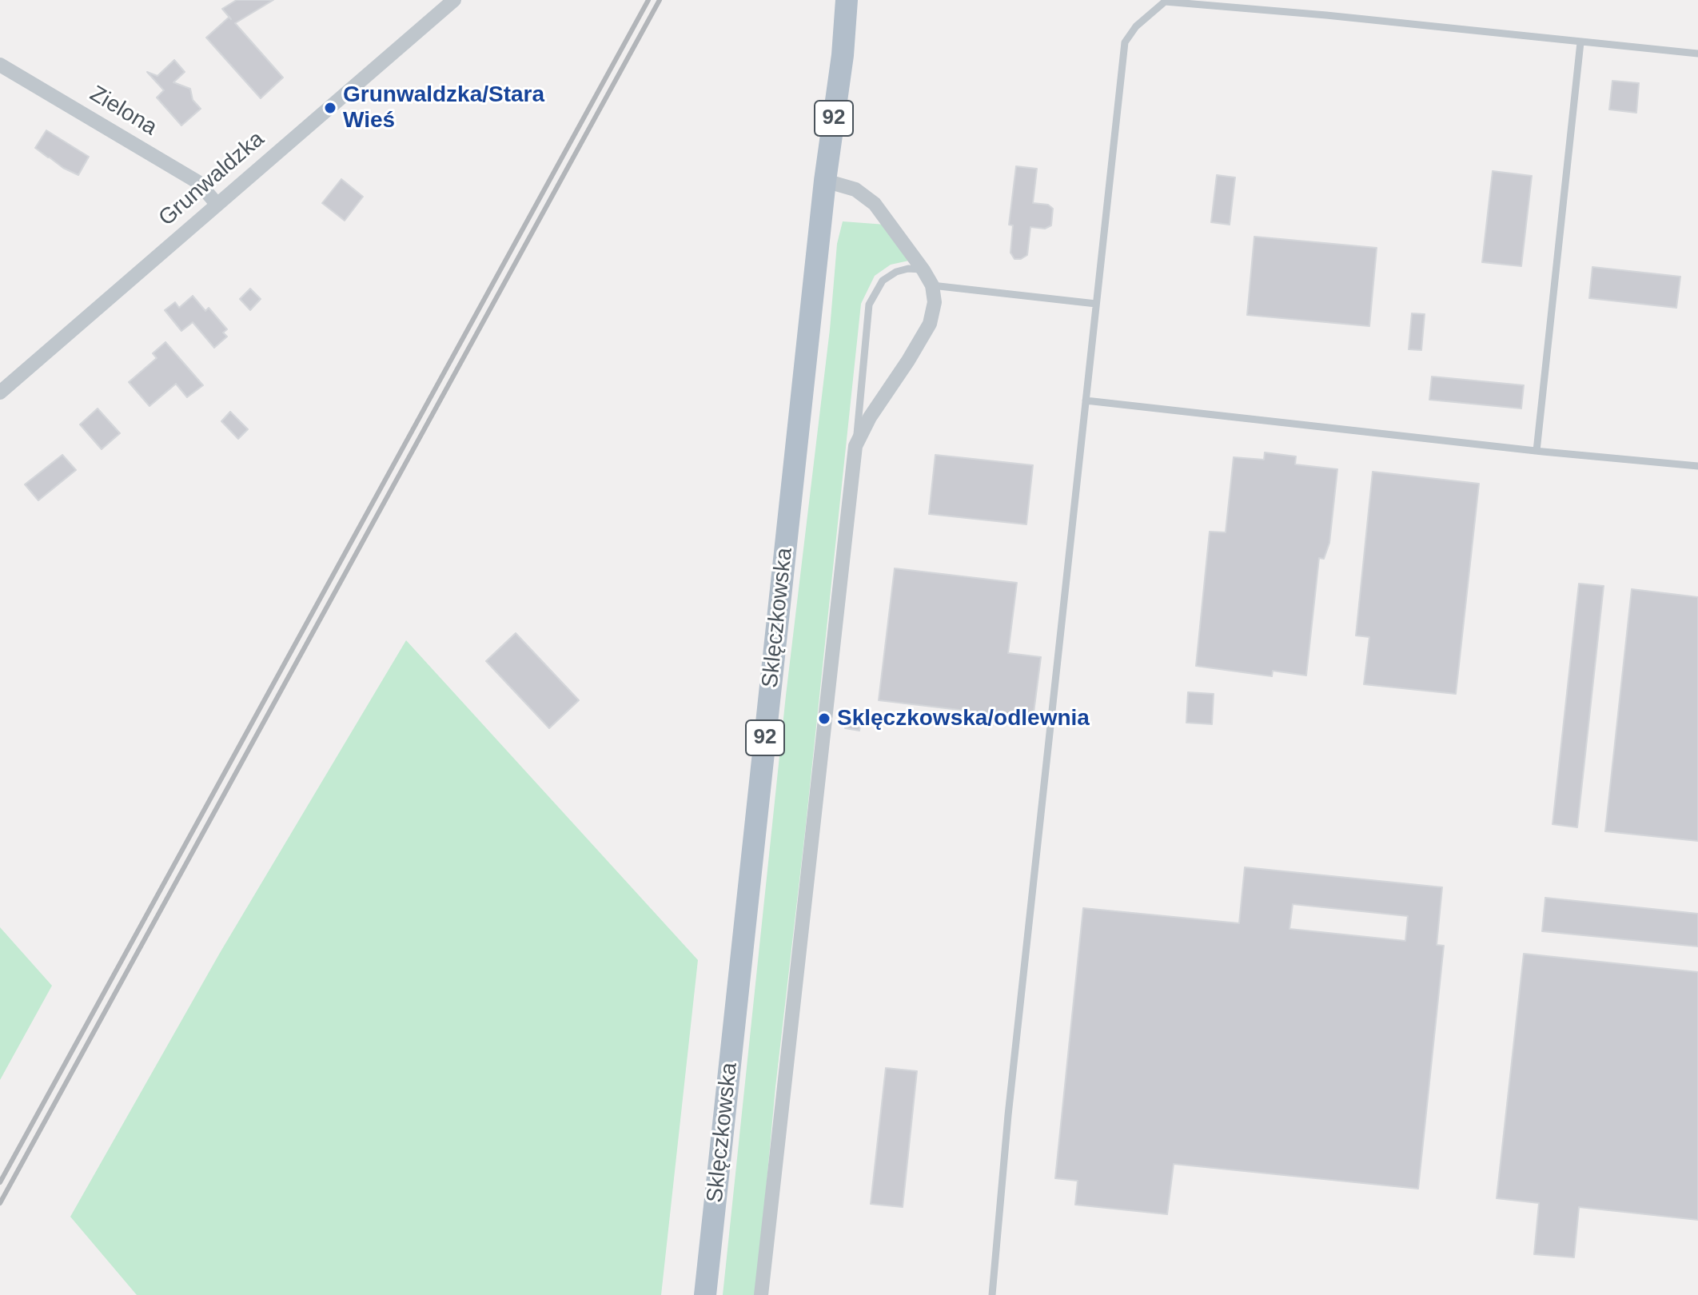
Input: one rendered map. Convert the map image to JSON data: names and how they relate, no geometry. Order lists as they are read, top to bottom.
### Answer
{
  "streets": {
    "main road": ["92", "Sklęczkowska"],
    "street": ["Zielona", "Grunwaldzka"]
  },
  "crossings": [
    ["Zielona", "Grunwaldzka"]
  ],
  "places": ["Grunwaldzka/Stara Wieś", "Sklęczkowska/odlewnia"]
}
